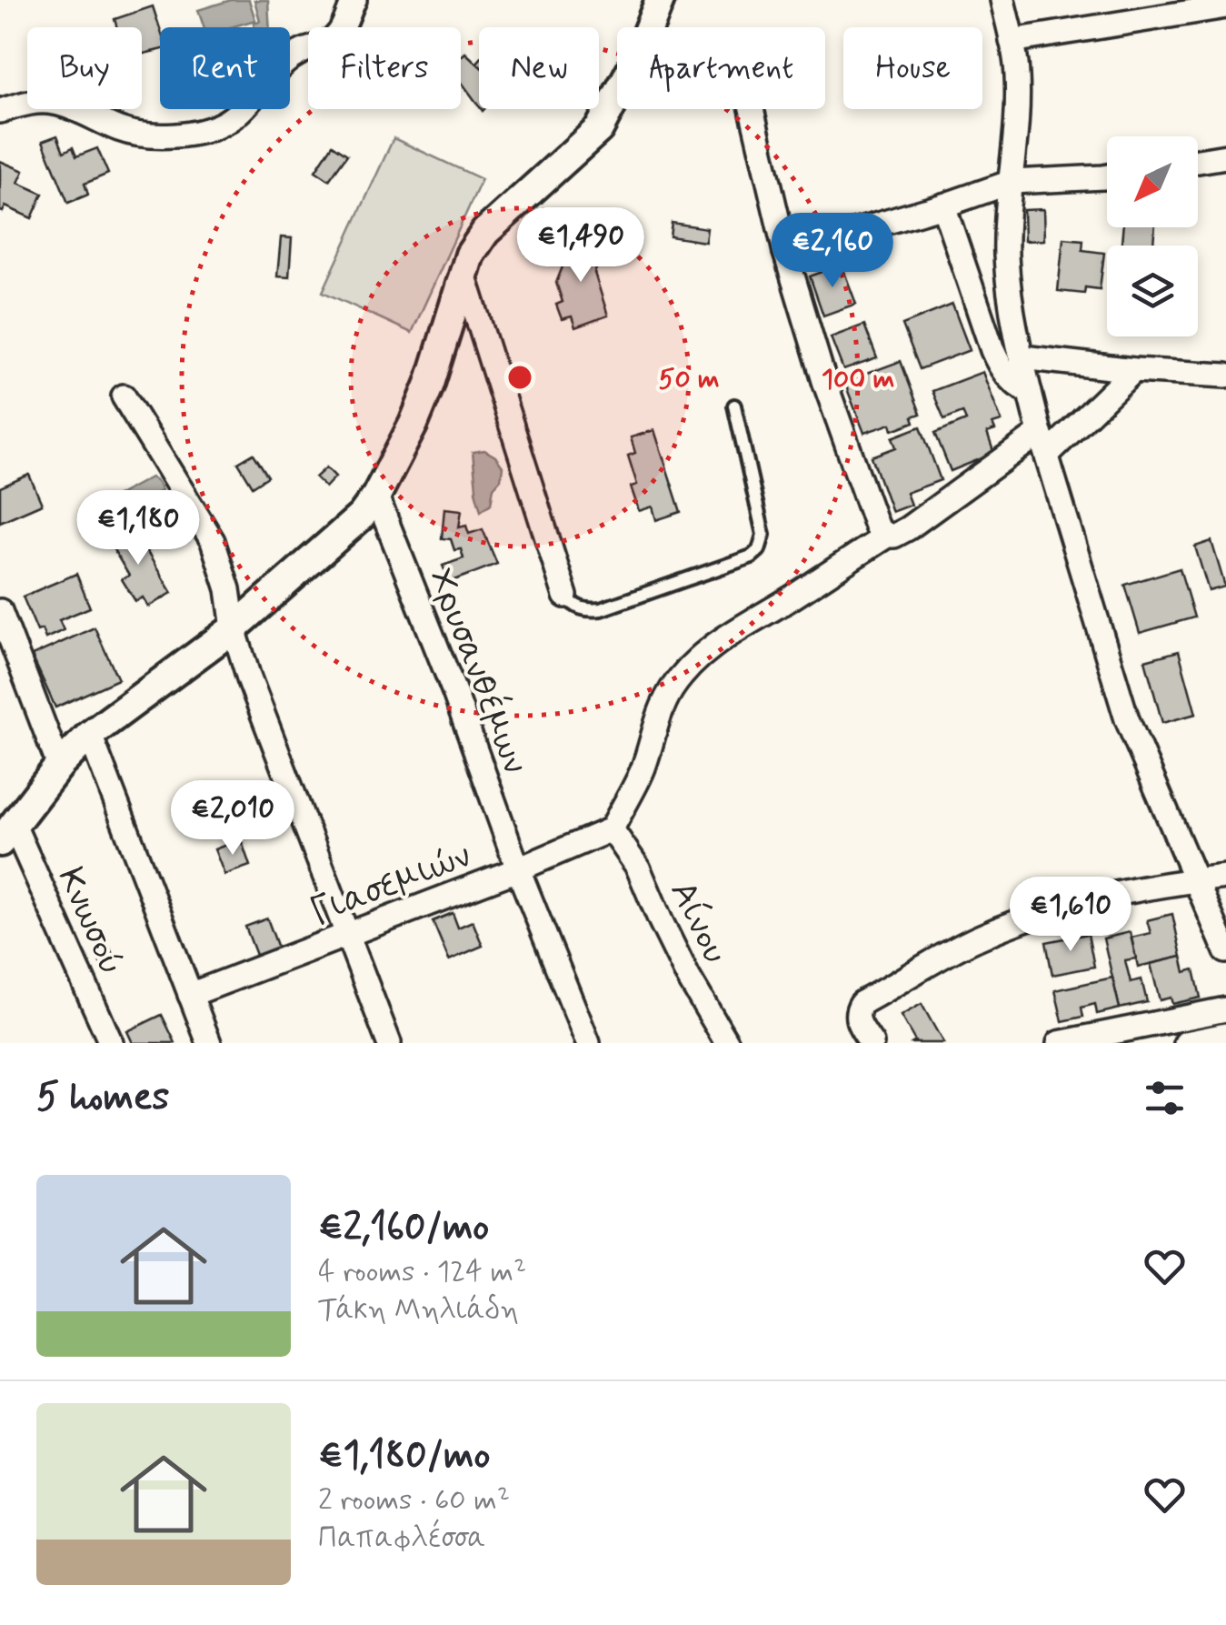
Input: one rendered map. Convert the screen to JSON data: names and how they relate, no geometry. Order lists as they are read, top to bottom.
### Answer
{
  "streets": {
    "street": [
      "Χρυσανθέμων",
      "Γιασεμιών",
      "Κνωσού",
      "Αίνου"
    ]
  },
  "crossings": [
    ["Χρυσανθέμων", "Γιασεμιών"],
    ["Γιασεμιών", "Αίνου"]
  ],
  "north": "bottom left",
  "page": {
    "chip": [
      "Buy",
      "Rent",
      "Filters",
      "New",
      "Apartment",
      "House"
    ],
    "price": [
      "€1,490",
      "€2,160",
      "€1,180",
      "€2,010",
      "€1,610"
    ],
    "heading": "5 homes",
    "list": [
      {
        "name": "€2,160/mo",
        "note": "4 rooms · 124 m² · Τάκη Μηλιάδη"
      },
      {
        "name": "€1,180/mo",
        "note": "2 rooms · 60 m² · Παπαφλέσσα"
      }
    ]
  },
  "rings": ["50 m", "100 m"]
}
